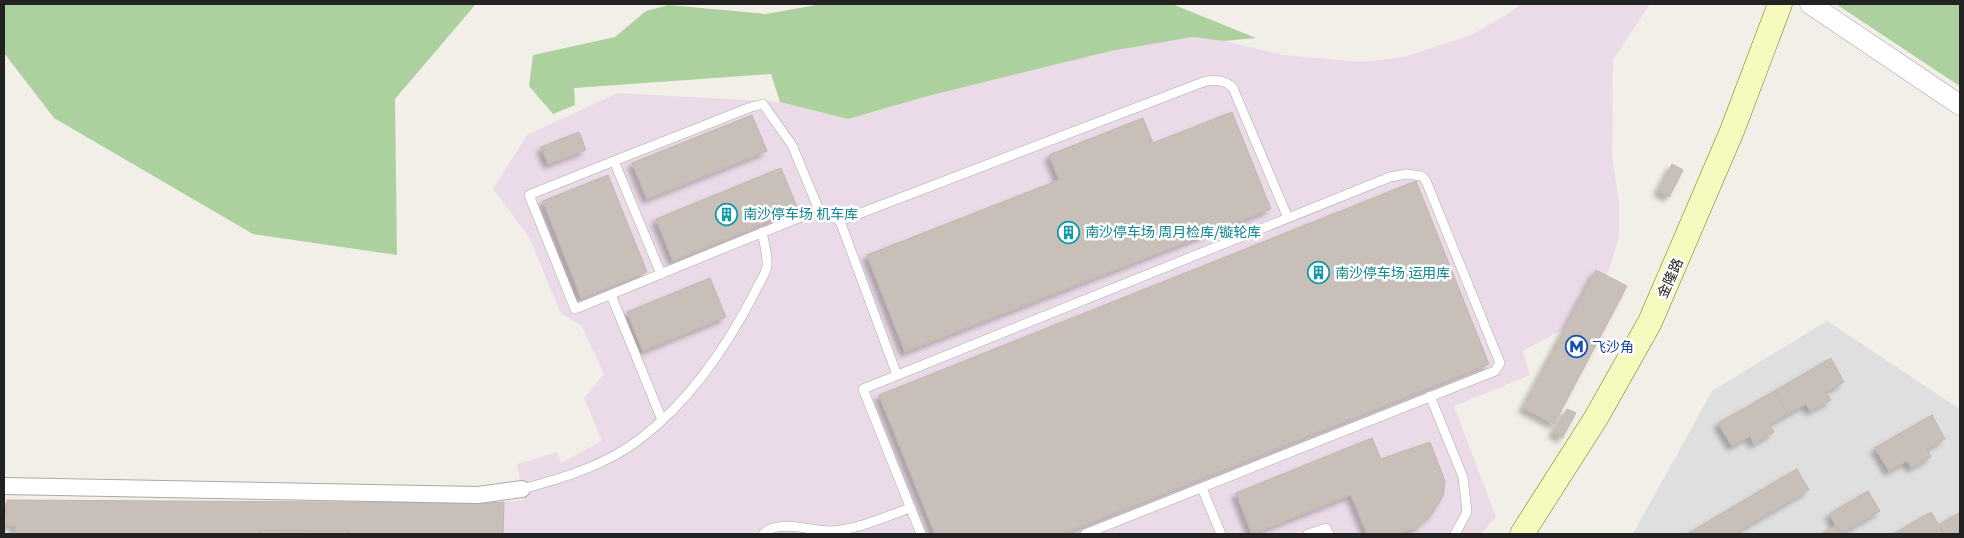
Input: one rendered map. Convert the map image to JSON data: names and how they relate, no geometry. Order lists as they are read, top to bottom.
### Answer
{
  "streets": {
    "main road": ["金隆路"]
  },
  "places": {
    "building": ["南沙停车场 机车库", "南沙停车场 周月检库/镟轮库", "南沙停车场 运用库"],
    "metro station": ["飞沙角"]
  }
}
